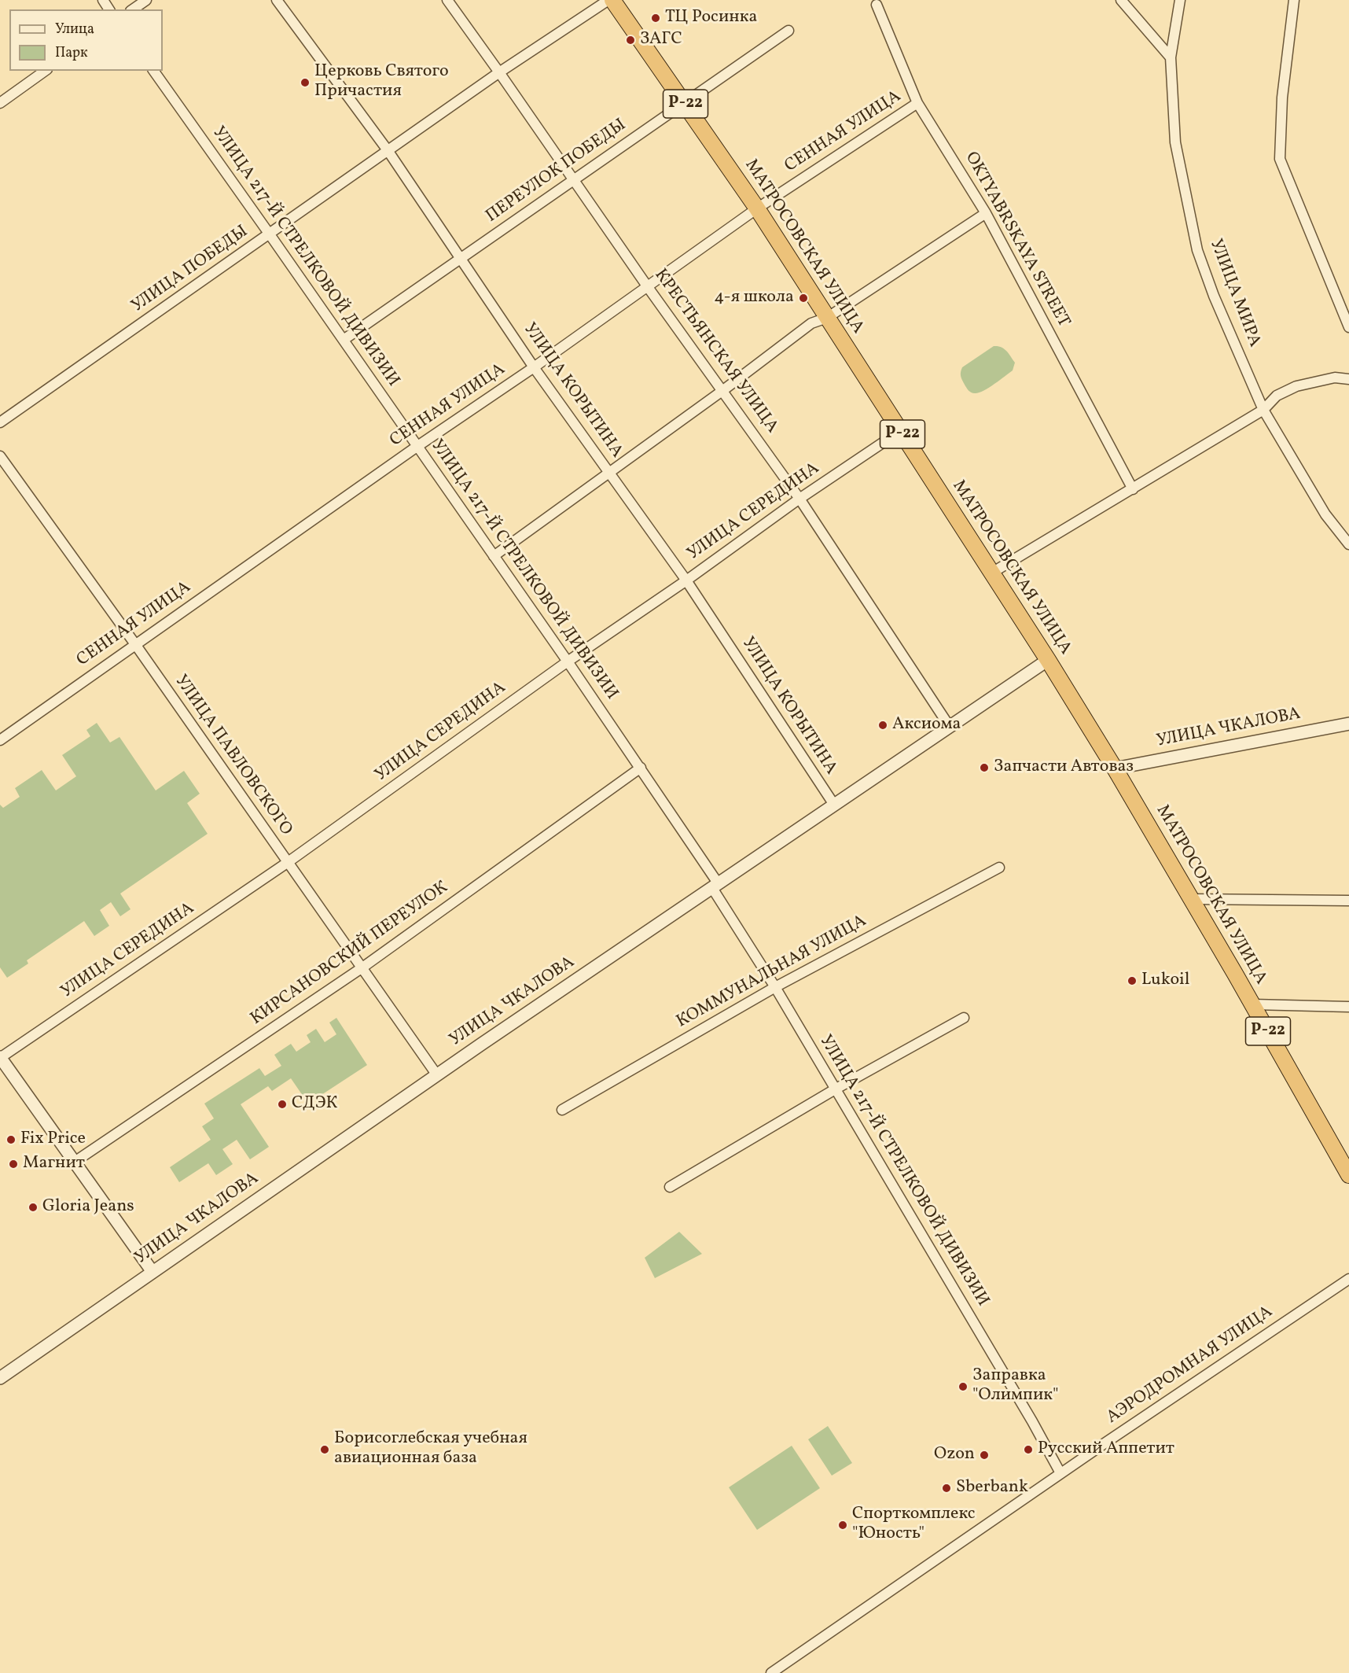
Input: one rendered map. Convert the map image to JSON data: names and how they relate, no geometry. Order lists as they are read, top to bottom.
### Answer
{
  "streets": {
    "highway": ["Р-22", "МАТРОСОВСКАЯ УЛИЦА"],
    "street": [
      "СЕННАЯ УЛИЦА",
      "ПЕРЕУЛОК ПОБЕДЫ",
      "OKTYABRSKAYA STREET",
      "УЛИЦА 217-Й СТРЕЛКОВОЙ ДИВИЗИИ",
      "УЛИЦА ПОБЕДЫ",
      "УЛИЦА МИРА",
      "КРЕСТЬЯНСКАЯ УЛИЦА",
      "УЛИЦА КОРЫТИНА",
      "УЛИЦА СЕРЕДИНА",
      "УЛИЦА ЧКАЛОВА",
      "УЛИЦА ПАВЛОВСКОГО",
      "КИРСАНОВСКИЙ ПЕРЕУЛОК",
      "КОММУНАЛЬНАЯ УЛИЦА",
      "АЭРОДРОМНАЯ УЛИЦА"
    ]
  },
  "crossings": [
    ["СЕННАЯ УЛИЦА", "OKTYABRSKAYA STREET"],
    ["СЕННАЯ УЛИЦА", "МАТРОСОВСКАЯ УЛИЦА"],
    ["СЕННАЯ УЛИЦА", "УЛИЦА 217-Й СТРЕЛКОВОЙ ДИВИЗИИ"],
    ["СЕННАЯ УЛИЦА", "КРЕСТЬЯНСКАЯ УЛИЦА"],
    ["СЕННАЯ УЛИЦА", "УЛИЦА КОРЫТИНА"],
    ["СЕННАЯ УЛИЦА", "УЛИЦА ПАВЛОВСКОГО"],
    ["ПЕРЕУЛОК ПОБЕДЫ", "МАТРОСОВСКАЯ УЛИЦА"],
    ["ПЕРЕУЛОК ПОБЕДЫ", "УЛИЦА 217-Й СТРЕЛКОВОЙ ДИВИЗИИ"],
    ["ПЕРЕУЛОК ПОБЕДЫ", "КРЕСТЬЯНСКАЯ УЛИЦА"],
    ["ПЕРЕУЛОК ПОБЕДЫ", "УЛИЦА КОРЫТИНА"],
    ["МАТРОСОВСКАЯ УЛИЦА", "УЛИЦА СЕРЕДИНА"],
    ["МАТРОСОВСКАЯ УЛИЦА", "УЛИЦА ЧКАЛОВА"],
    ["УЛИЦА 217-Й СТРЕЛКОВОЙ ДИВИЗИИ", "УЛИЦА ПОБЕДЫ"],
    ["УЛИЦА 217-Й СТРЕЛКОВОЙ ДИВИЗИИ", "УЛИЦА СЕРЕДИНА"],
    ["УЛИЦА 217-Й СТРЕЛКОВОЙ ДИВИЗИИ", "УЛИЦА ЧКАЛОВА"],
    ["УЛИЦА 217-Й СТРЕЛКОВОЙ ДИВИЗИИ", "КИРСАНОВСКИЙ ПЕРЕУЛОК"],
    ["УЛИЦА 217-Й СТРЕЛКОВОЙ ДИВИЗИИ", "КОММУНАЛЬНАЯ УЛИЦА"],
    ["УЛИЦА 217-Й СТРЕЛКОВОЙ ДИВИЗИИ", "АЭРОДРОМНАЯ УЛИЦА"],
    ["УЛИЦА ПОБЕДЫ", "КРЕСТЬЯНСКАЯ УЛИЦА"],
    ["УЛИЦА ПОБЕДЫ", "УЛИЦА КОРЫТИНА"],
    ["КРЕСТЬЯНСКАЯ УЛИЦА", "УЛИЦА СЕРЕДИНА"],
    ["КРЕСТЬЯНСКАЯ УЛИЦА", "УЛИЦА ЧКАЛОВА"],
    ["УЛИЦА КОРЫТИНА", "УЛИЦА СЕРЕДИНА"],
    ["УЛИЦА КОРЫТИНА", "УЛИЦА ЧКАЛОВА"],
    ["УЛИЦА СЕРЕДИНА", "УЛИЦА ПАВЛОВСКОГО"],
    ["УЛИЦА ЧКАЛОВА", "УЛИЦА ПАВЛОВСКОГО"],
    ["УЛИЦА ПАВЛОВСКОГО", "КИРСАНОВСКИЙ ПЕРЕУЛОК"]
  ],
  "places": [
    "ТЦ Росинка",
    "ЗАГС",
    "Церковь Святого Причастия",
    "4-я школа",
    "Аксиома",
    "Запчасти Автоваз",
    "Lukoil",
    "СДЭК",
    "Fix Price",
    "Магнит",
    "Gloria Jeans",
    "Заправка \"Олимпик\"",
    "Борисоглебская учебная авиационная база",
    "Русский Аппетит",
    "Ozon",
    "Sberbank",
    "Спорткомплекс \"Юность\""
  ],
  "legend": ["Улица", "Парк"]
}
